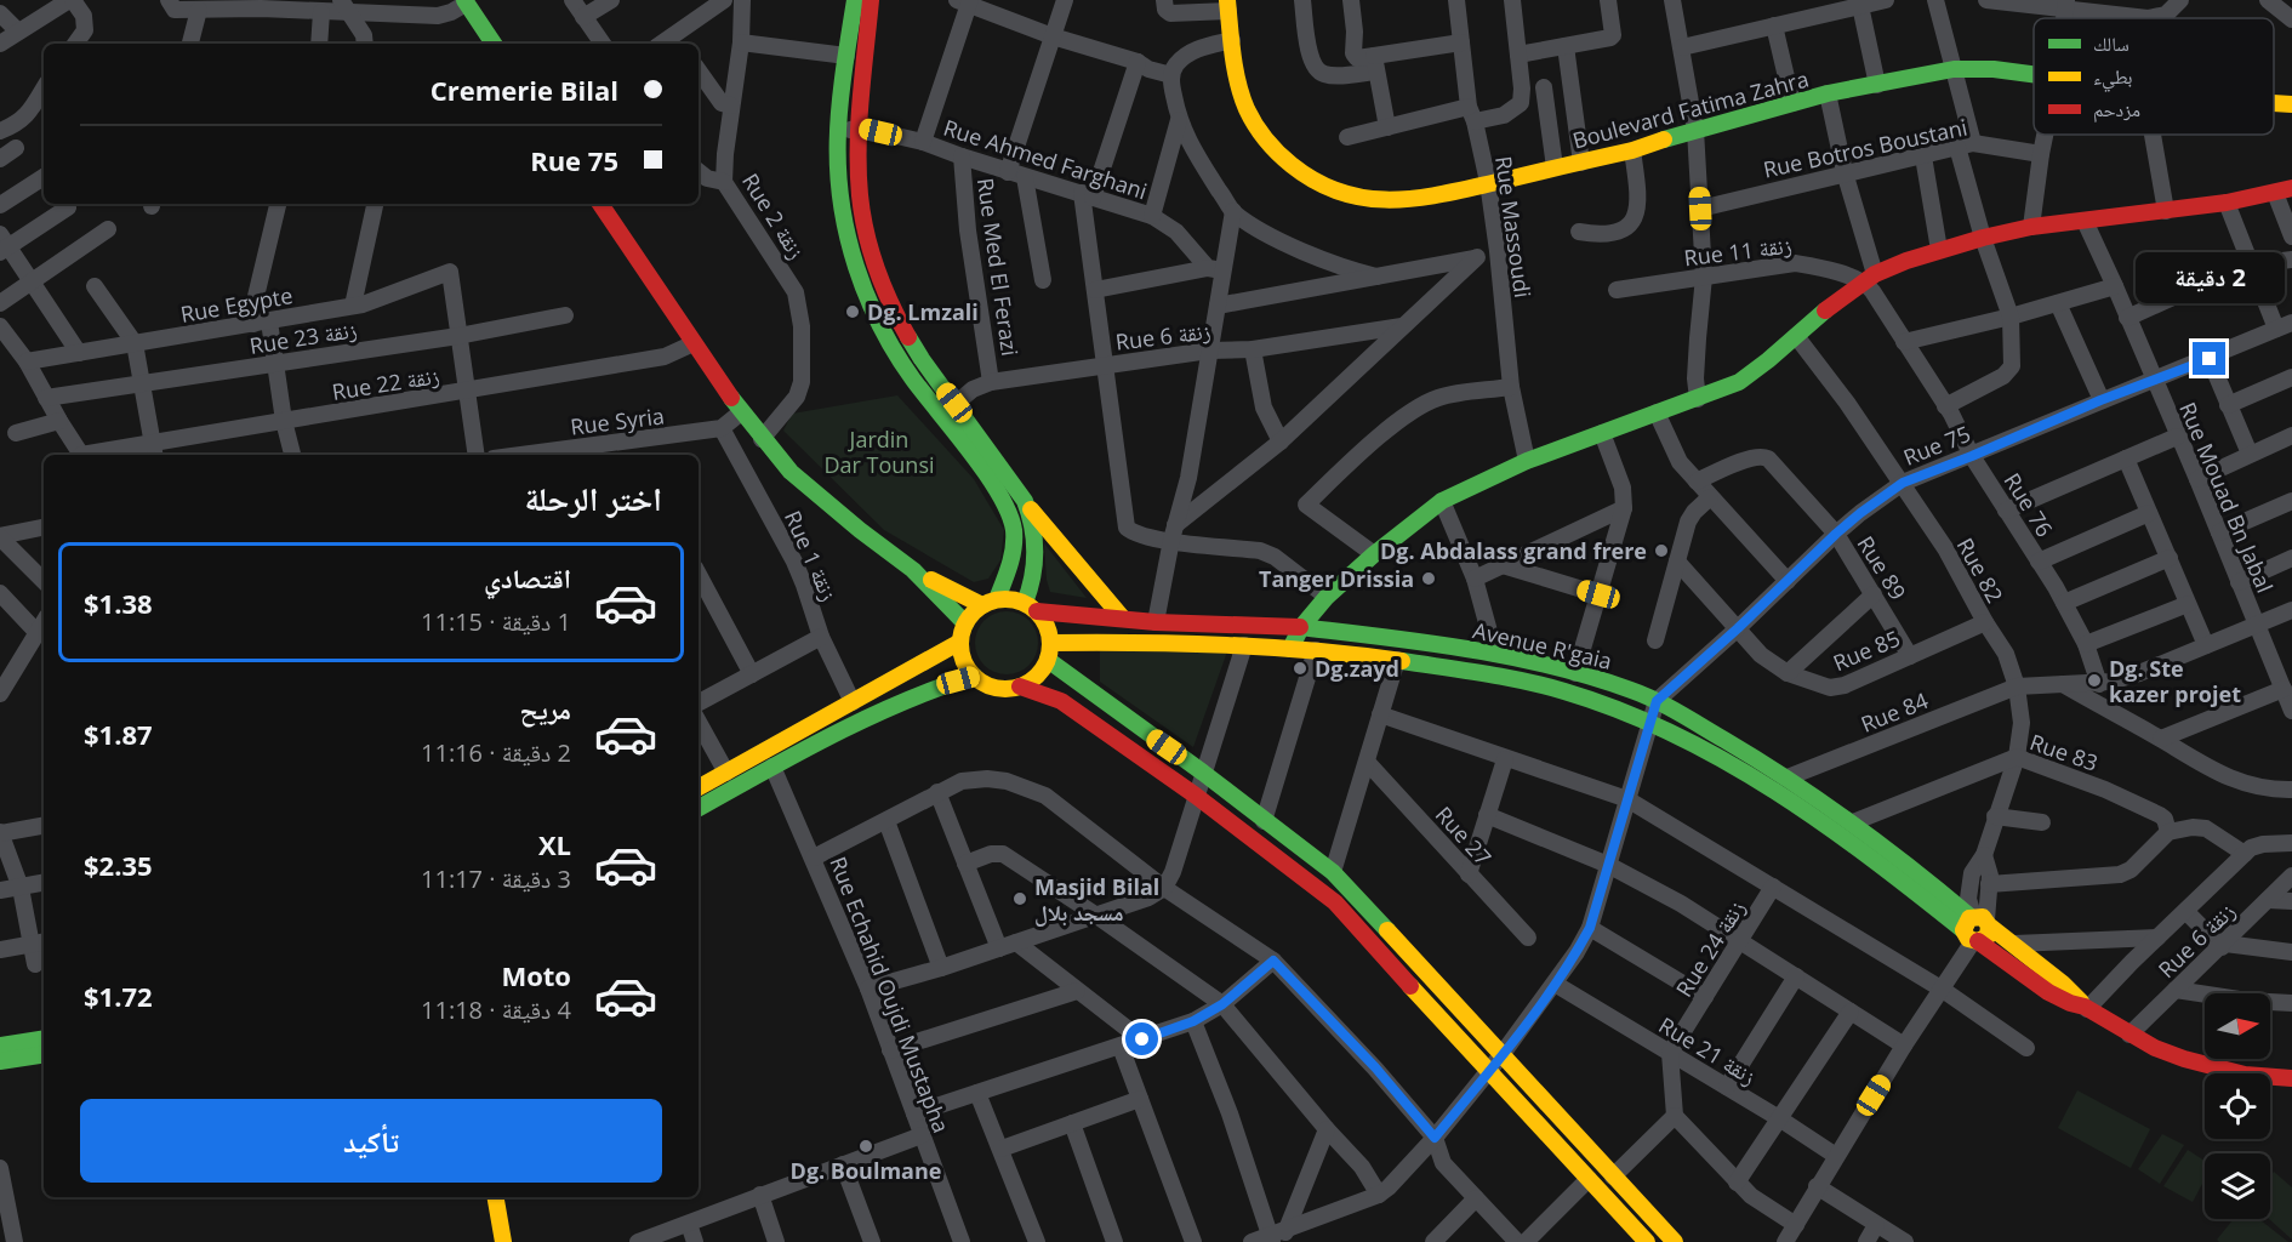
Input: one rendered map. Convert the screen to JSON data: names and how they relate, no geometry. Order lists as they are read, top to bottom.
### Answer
{
  "streets": {
    "main road": ["Boulevard Fatima Zahra", "Avenue R'gaia"],
    "street": [
      "Rue Botros Boustani",
      "Rue Ahmed Farghani",
      "Rue 2 زنقة",
      "Rue Massoudi",
      "Rue 11 زنقة",
      "Rue Med El Ferazi",
      "Rue Egypte",
      "Rue 6 زنقة",
      "Rue 23 زنقة",
      "Rue 22 زنقة",
      "Rue Syria",
      "Rue 75",
      "Rue Mouad Bn Jabal",
      "Rue 76",
      "Rue 1 زنقة",
      "Rue 89",
      "Rue 82",
      "Rue 85",
      "Rue 84",
      "Rue 83",
      "Rue 27",
      "Rue 24 زنقة",
      "Rue Echahid Oujdi Mustapha",
      "Rue 21 زنقة"
    ]
  },
  "crossings": [
    ["Boulevard Fatima Zahra", "Rue Massoudi"],
    ["Boulevard Fatima Zahra", "Rue 76"],
    ["Rue Botros Boustani", "Rue 76"],
    ["Rue Ahmed Farghani", "Rue Med El Ferazi"],
    ["Rue 11 زنقة", "Rue 76"],
    ["Rue Med El Ferazi", "Rue 6 زنقة"],
    ["Rue Egypte", "Rue 23 زنقة"],
    ["Rue 6 زنقة", "Avenue R'gaia"],
    ["Rue Syria", "Rue 1 زنقة"],
    ["Rue 75", "Rue Mouad Bn Jabal"],
    ["Rue 75", "Rue 76"],
    ["Rue 75", "Rue 89"],
    ["Rue 75", "Rue 82"],
    ["Rue 75", "Avenue R'gaia"],
    ["Rue 75", "Rue 85"],
    ["Rue Mouad Bn Jabal", "Rue 84"],
    ["Rue 76", "Rue 84"],
    ["Rue 89", "Rue 85"],
    ["Rue 82", "Avenue R'gaia"],
    ["Rue 82", "Rue 85"],
    ["Rue 82", "Rue 84"],
    ["Rue 82", "Rue 83"],
    ["Avenue R'gaia", "Rue 84"],
    ["Avenue R'gaia", "Rue 83"],
    ["Rue 24 زنقة", "Rue 21 زنقة"]
  ],
  "parks": ["Jardin Dar Tounsi"],
  "places": [
    "Dg. Lmzali",
    "Dg. Abdalass grand frere",
    "Tanger Drissia",
    "Dg.zayd",
    "Dg. Ste kazer projet",
    "Masjid Bilal مسجد بلال",
    "Dg. Boulmane"
  ],
  "legend": ["سالك", "بطيء", "مزدحم"],
  "north": "right",
  "page": {
    "banner": ["Cremerie Bilal", "Rue 75"],
    "bubble": "2 دقيقة",
    "heading": "اختر الرحلة",
    "list": [
      {
        "name": "اقتصادي",
        "note": "1 دقيقة · 11:15",
        "value": "$1.38"
      },
      {
        "name": "مريح",
        "note": "2 دقيقة · 11:16",
        "value": "$1.87"
      },
      {
        "name": "XL",
        "note": "3 دقيقة · 11:17",
        "value": "$2.35"
      },
      {
        "name": "Moto",
        "note": "4 دقيقة · 11:18",
        "value": "$1.72"
      }
    ],
    "buttons": "تأكيد"
  }
}
